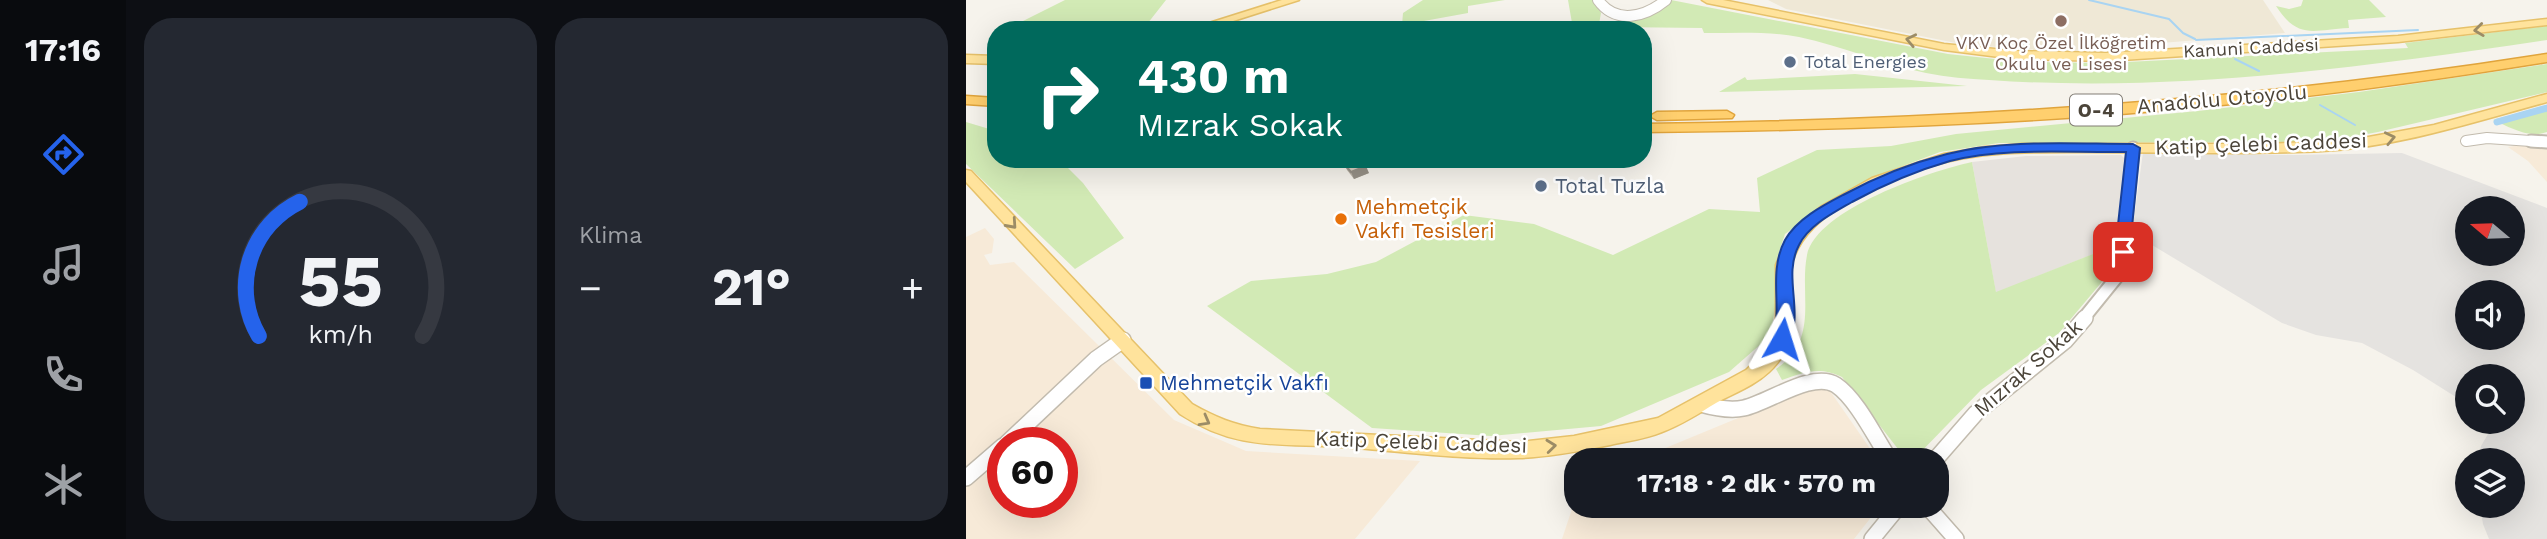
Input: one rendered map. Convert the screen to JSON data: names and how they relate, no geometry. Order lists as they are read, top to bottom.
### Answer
{
  "streets": {
    "highway": ["Anadolu Otoyolu", "O-4"],
    "main road": ["Kanuni Caddesi", "Katip Çelebi Caddesi"],
    "street": ["Mızrak Sokak"]
  },
  "crossings": [
    ["Katip Çelebi Caddesi", "Mızrak Sokak"]
  ],
  "one_way": ["Kanuni Caddesi", "Katip Çelebi Caddesi"],
  "places": {
    "other": [
      "VKV Koç Özel İlköğretim Okulu ve Lisesi",
      "Total Energies",
      "Total Tuzla",
      "Mehmetçik Vakfı Tesisleri"
    ],
    "transit": ["Mehmetçik Vakfı"]
  },
  "north": "left",
  "page": {
    "tabs": "17:16",
    "tile": "Klima",
    "turn": ["430 m", "Mızrak Sokak"],
    "heat": ["−", "21°", "+"],
    "limit": "60",
    "trip": "17:18 · 2 dk · 570 m",
    "gauge": ["55", "km/h"]
  }
}
